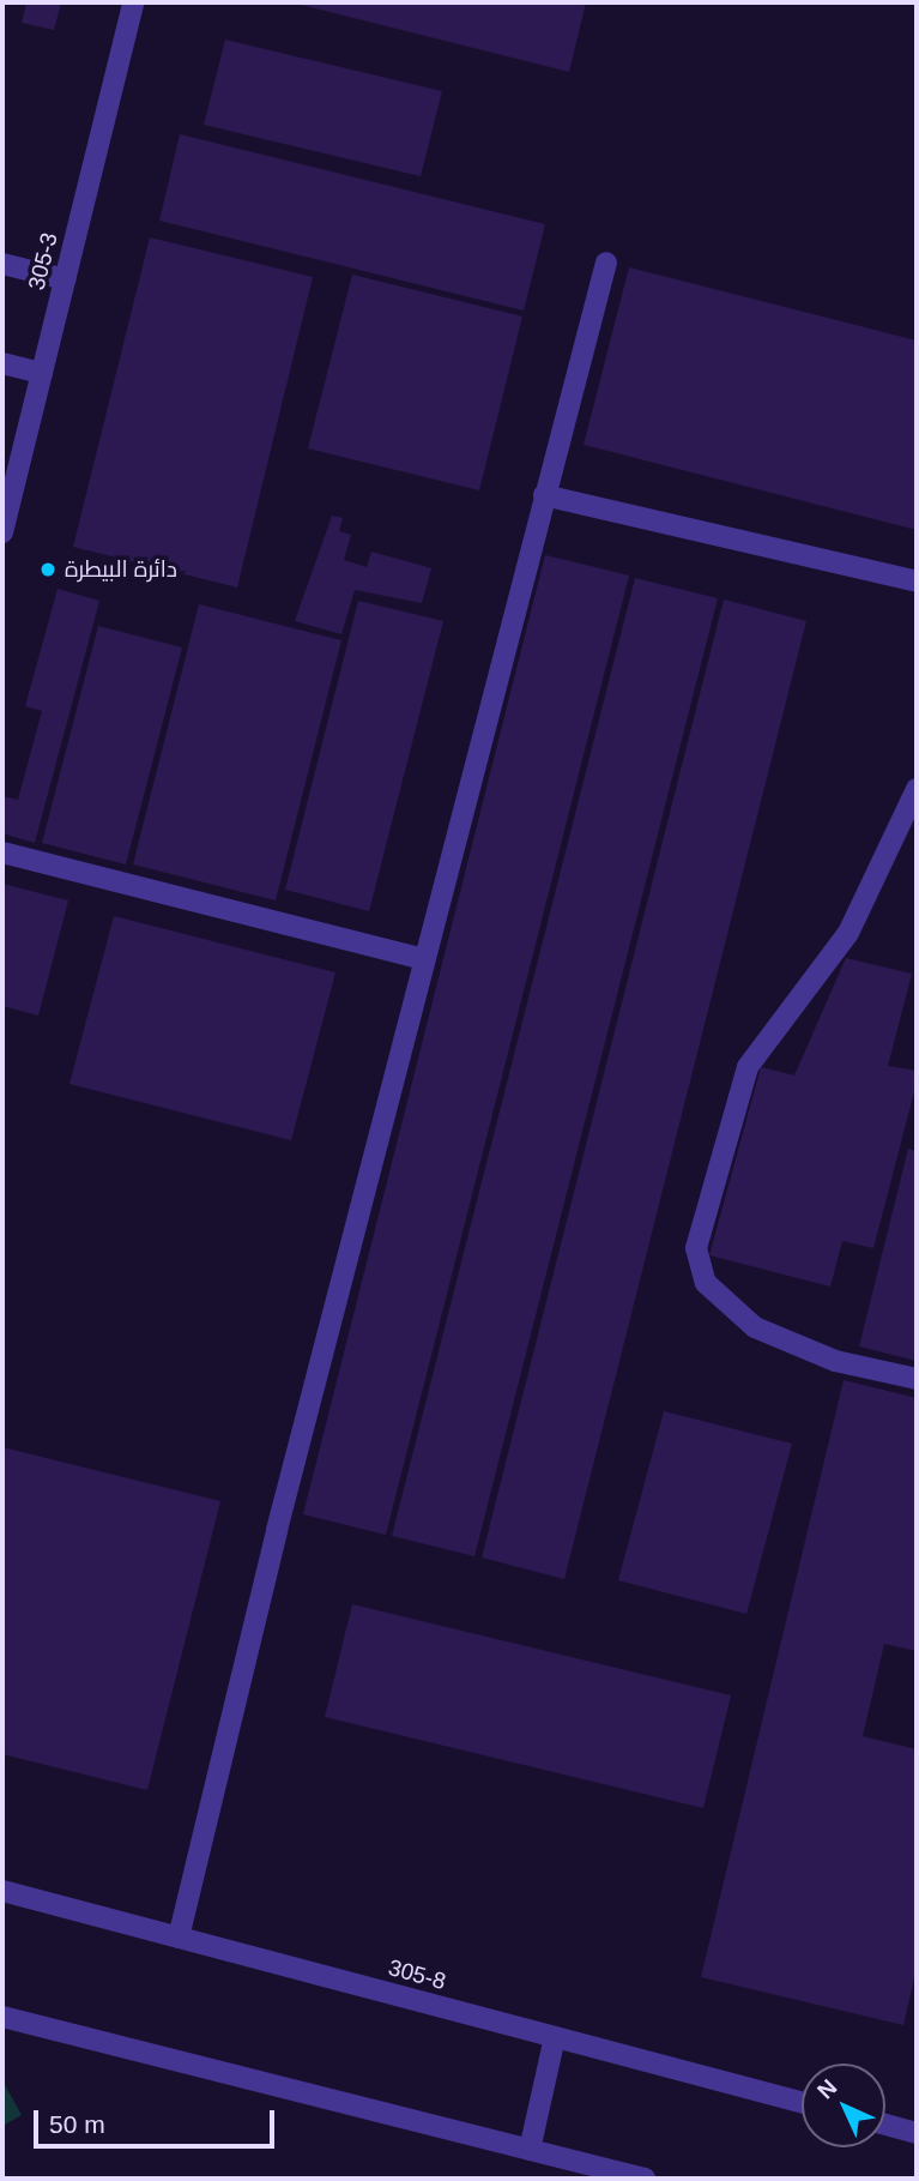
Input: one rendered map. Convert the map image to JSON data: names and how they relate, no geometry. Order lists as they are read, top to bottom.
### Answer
{
  "streets": {
    "street": ["305-3", "305-8"]
  },
  "places": ["دائرة البيطرة"],
  "scale_bar": "50 m",
  "north": "top left"
}
